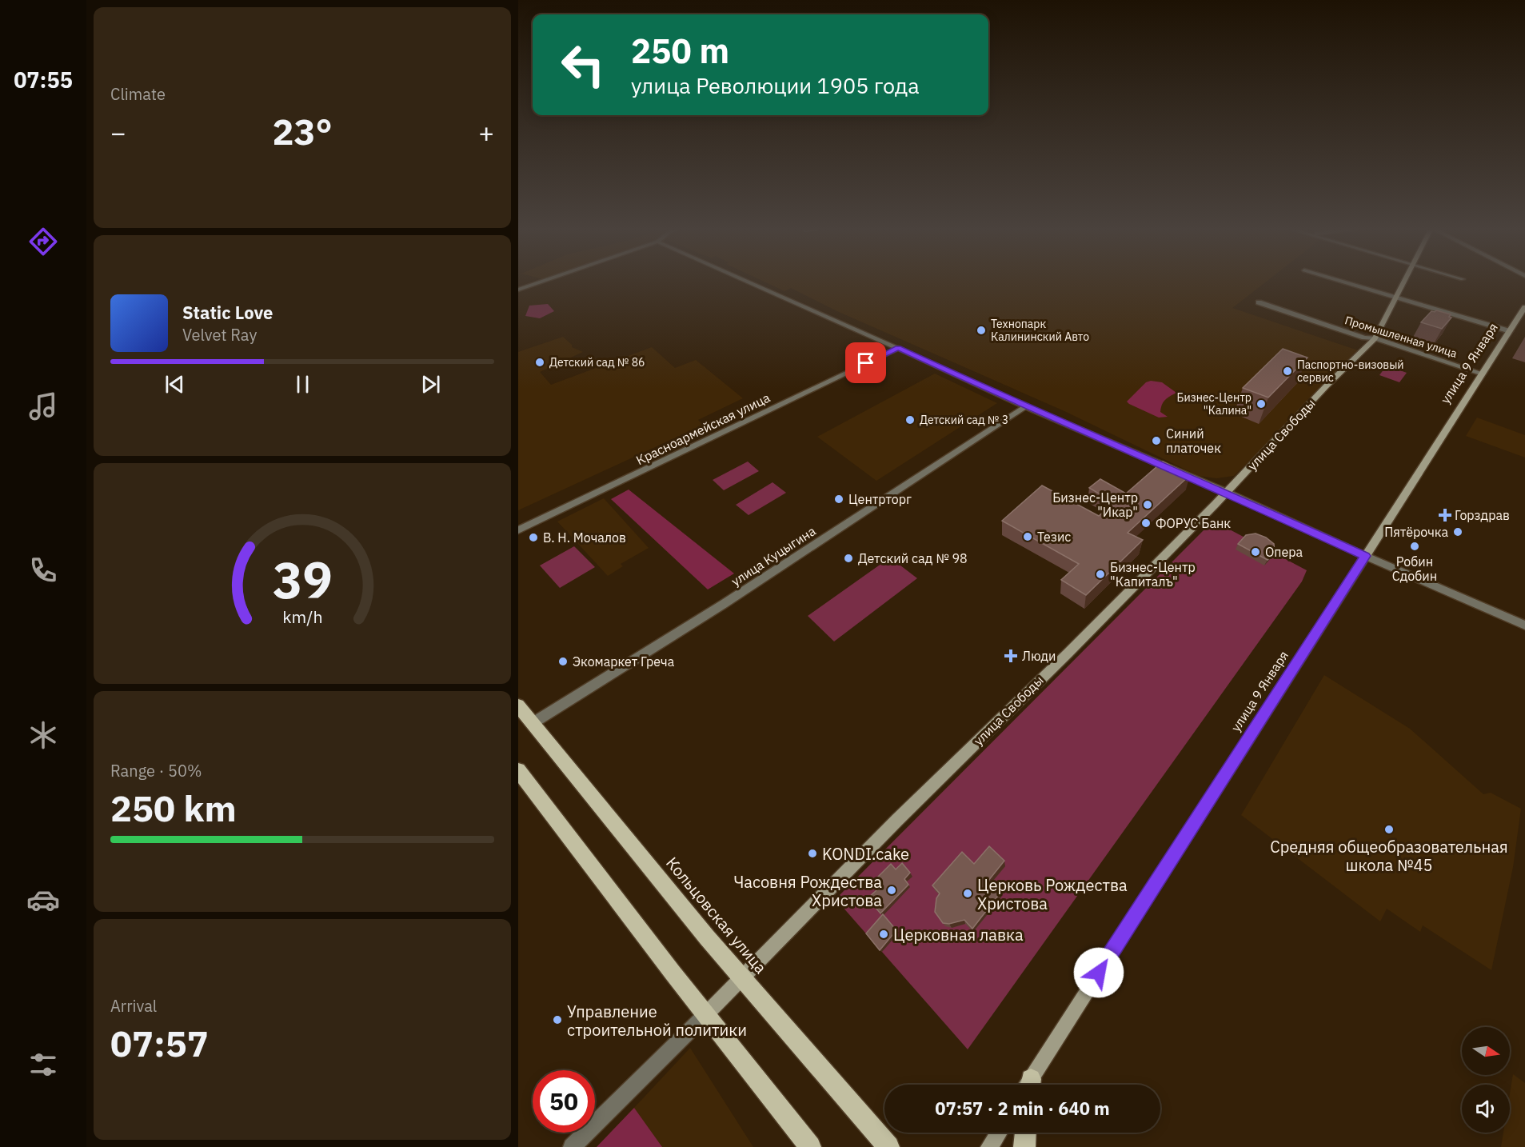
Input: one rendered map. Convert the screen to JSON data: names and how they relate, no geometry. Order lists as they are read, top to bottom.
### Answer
{
  "streets": {
    "main road": ["улица 9 Января", "улица Свободы", "Кольцовская улица"],
    "street": ["Промышленная улица", "Красноармейская улица", "улица Куцыгина"]
  },
  "crossings": [
    ["Промышленная улица", "улица 9 Января"],
    ["Промышленная улица", "улица Свободы"],
    ["улица Свободы", "Кольцовская улица"],
    ["улица Куцыгина", "Кольцовская улица"]
  ],
  "places": {
    "other": [
      "Технопарк Калининский Авто",
      "Детский сад № 86",
      "Паспортно-визовый сервис",
      "Бизнес-Центр \"Калина\"",
      "Детский сад № 3",
      "Синий платочек",
      "Центрторг",
      "Бизнес-Центр \"Икар\"",
      "ФОРУС Банк",
      "Пятёрочка",
      "Тезис",
      "В. Н. Мочалов",
      "Робин Сдобин",
      "Опера",
      "Детский сад № 98",
      "Бизнес-Центр \"Капиталъ\"",
      "Экомаркет Греча",
      "Средняя общеобразовательная школа №45",
      "KONDI.cake",
      "Часовня Рождества Христова",
      "Церковь Рождества Христова",
      "Церковная лавка",
      "Управление строительной политики"
    ],
    "health": ["Горздрав", "Люди"]
  },
  "north": "right",
  "page": {
    "tabs": "07:55",
    "tile": [
      "Climate",
      ["Range · 50%", "250 km"],
      ["Arrival", "07:57"]
    ],
    "turn": ["250 m", "улица Революции 1905 года"],
    "heat": ["−", "23°", "+"],
    "song": ["Static Love", "Velvet Ray"],
    "limit": "50",
    "trip": "07:57 · 2 min · 640 m",
    "gauge": ["39", "km/h"]
  }
}
